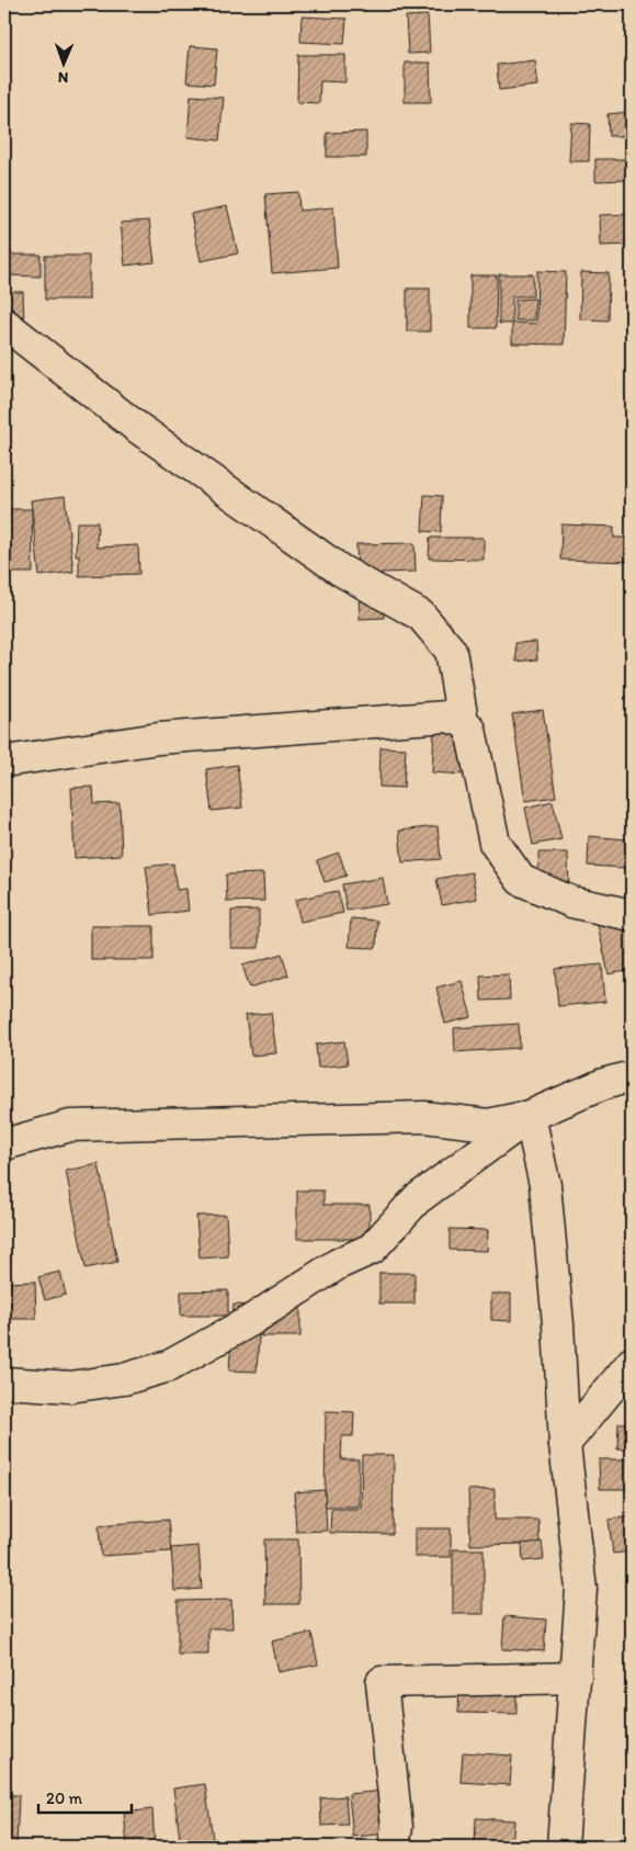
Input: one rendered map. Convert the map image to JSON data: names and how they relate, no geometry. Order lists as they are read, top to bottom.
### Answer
{
  "scale_bar": "20 m",
  "north": "bottom"
}
